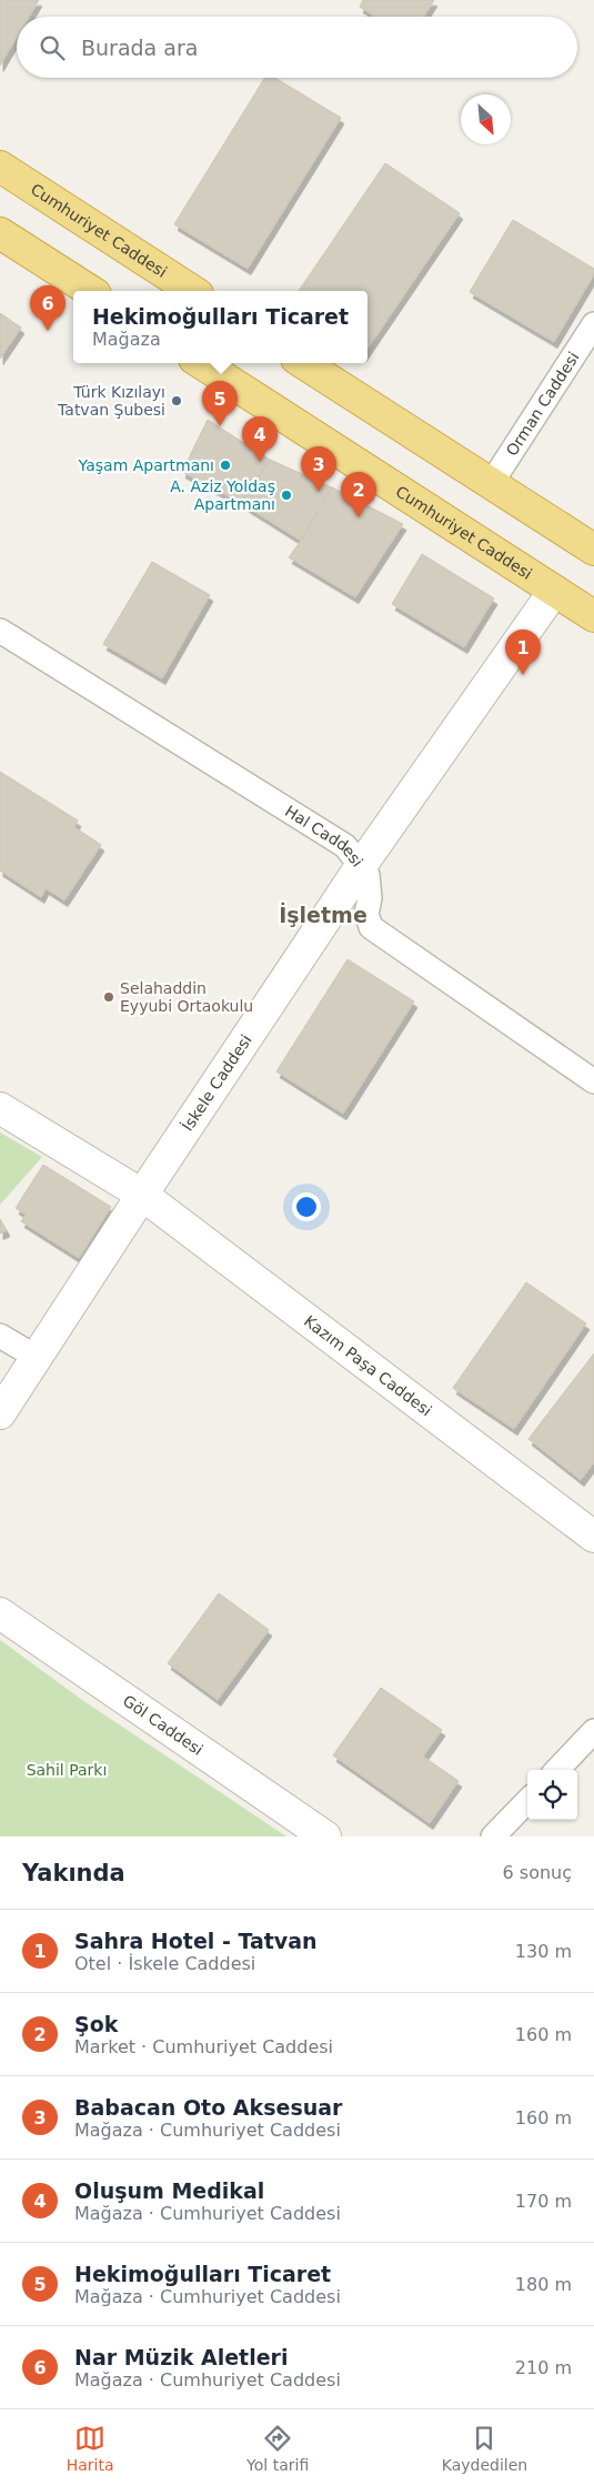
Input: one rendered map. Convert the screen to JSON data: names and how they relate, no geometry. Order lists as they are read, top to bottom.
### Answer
{
  "streets": {
    "highway": ["Cumhuriyet Caddesi"],
    "street": [
      "Orman Caddesi",
      "Hal Caddesi",
      "İskele Caddesi",
      "Kazım Paşa Caddesi",
      "Göl Caddesi"
    ]
  },
  "crossings": [
    ["Cumhuriyet Caddesi", "İskele Caddesi"],
    ["Hal Caddesi", "İskele Caddesi"],
    ["İskele Caddesi", "Kazım Paşa Caddesi"]
  ],
  "districts": ["İşletme"],
  "parks": ["Sahil Parkı"],
  "places": [
    "Türk Kızılayı Tatvan Şubesi",
    "Yaşam Apartmanı",
    "A. Aziz Yoldaş Apartmanı",
    "Selahaddin Eyyubi Ortaokulu"
  ],
  "north": "bottom right",
  "page": {
    "search": "Burada ara",
    "pins": [
      "6",
      "5",
      "4",
      "3",
      "2",
      "1"
    ],
    "popup": ["Hekimoğulları Ticaret", "Mağaza"],
    "heading": ["Yakında", "6 sonuç"],
    "list": [
      {
        "mark": "1",
        "name": "Sahra Hotel - Tatvan",
        "note": "Otel · İskele Caddesi",
        "value": "130 m"
      },
      {
        "mark": "2",
        "name": "Şok",
        "note": "Market · Cumhuriyet Caddesi",
        "value": "160 m"
      },
      {
        "mark": "3",
        "name": "Babacan Oto Aksesuar",
        "note": "Mağaza · Cumhuriyet Caddesi",
        "value": "160 m"
      },
      {
        "mark": "4",
        "name": "Oluşum Medikal",
        "note": "Mağaza · Cumhuriyet Caddesi",
        "value": "170 m"
      },
      {
        "mark": "5",
        "name": "Hekimoğulları Ticaret",
        "note": "Mağaza · Cumhuriyet Caddesi",
        "value": "180 m"
      },
      {
        "mark": "6",
        "name": "Nar Müzik Aletleri",
        "note": "Mağaza · Cumhuriyet Caddesi",
        "value": "210 m"
      }
    ],
    "nav": ["Harita", "Yol tarifi", "Kaydedilen"]
  }
}
